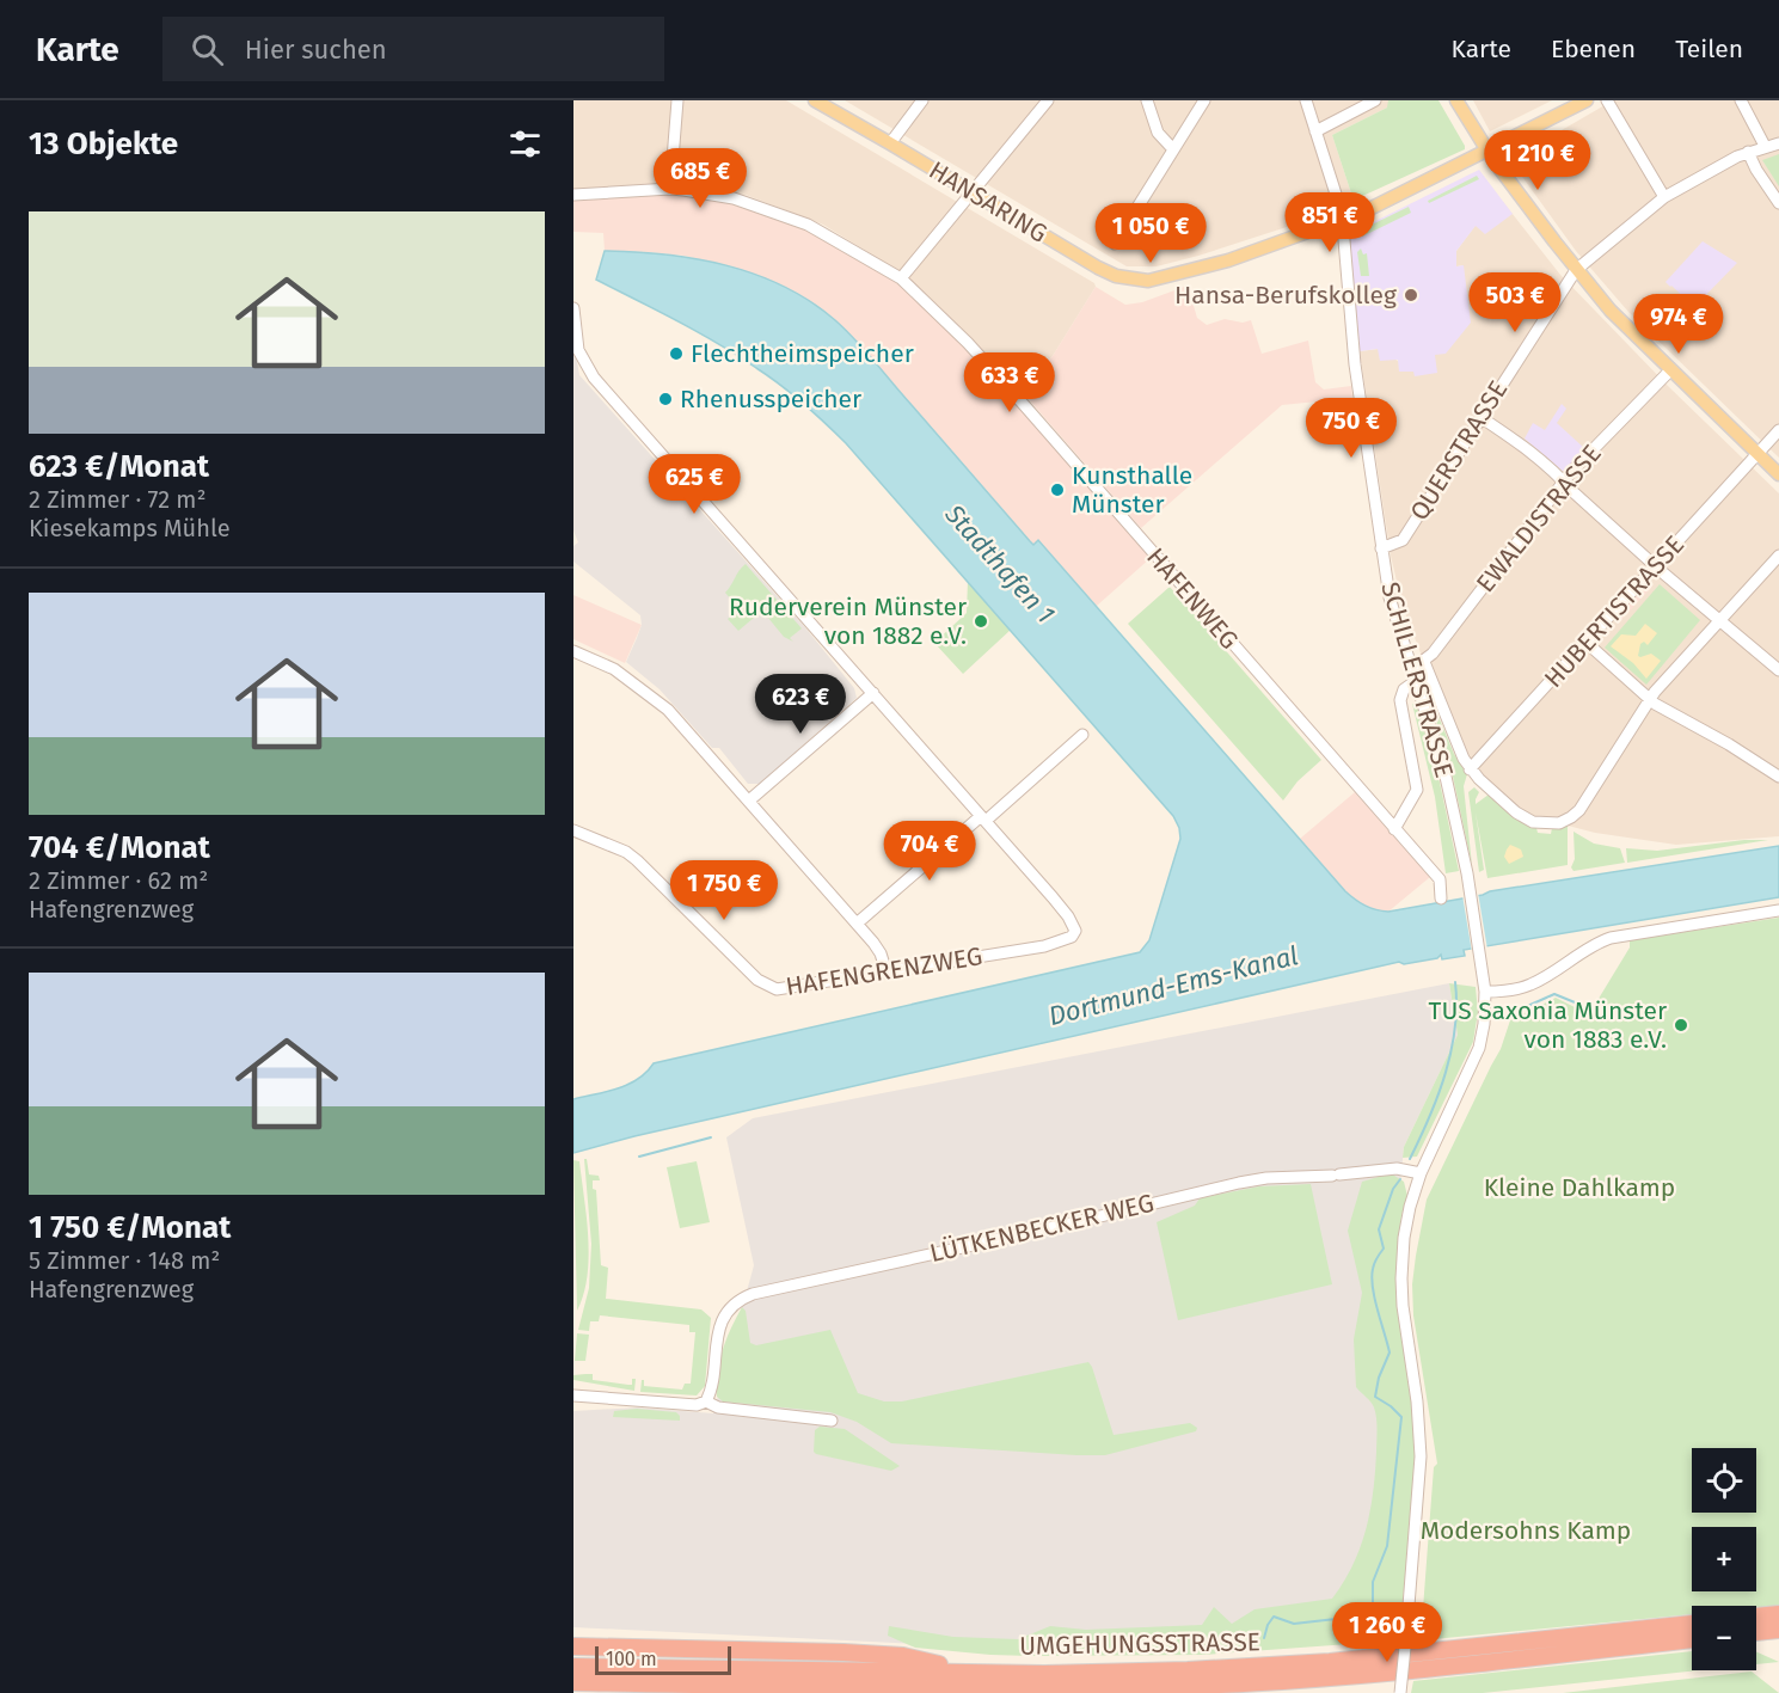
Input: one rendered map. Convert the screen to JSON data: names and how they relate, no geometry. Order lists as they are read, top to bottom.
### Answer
{
  "streets": {
    "highway": ["UMGEHUNGSSTRASSE"],
    "main road": ["HANSARING"],
    "street": [
      "QUERSTRASSE",
      "EWALDISTRASSE",
      "HAFENWEG",
      "HUBERTISTRASSE",
      "SCHILLERSTRASSE",
      "HAFENGRENZWEG",
      "LÜTKENBECKER WEG"
    ]
  },
  "crossings": [
    ["HANSARING", "SCHILLERSTRASSE"],
    ["QUERSTRASSE", "SCHILLERSTRASSE"],
    ["EWALDISTRASSE", "SCHILLERSTRASSE"],
    ["HUBERTISTRASSE", "SCHILLERSTRASSE"]
  ],
  "water": ["Stadthafen 1", "Dortmund-Ems-Kanal"],
  "parks": ["Kleine Dahlkamp", "Modersohns Kamp"],
  "places": [
    "Hansa-Berufskolleg",
    "Flechtheimspeicher",
    "Rhenusspeicher",
    "Kunsthalle Münster",
    "Ruderverein Münster von 1882 e.V.",
    "TUS Saxonia Münster von 1883 e.V."
  ],
  "scale_bar": "100 m",
  "page": {
    "header": "Karte",
    "search": "Hier suchen",
    "nav": ["Karte", "Ebenen", "Teilen"],
    "heading": "13 Objekte",
    "price": [
      "1 210 €",
      "685 €",
      "851 €",
      "1 050 €",
      "503 €",
      "974 €",
      "633 €",
      "750 €",
      "625 €",
      "623 €",
      "704 €",
      "1 750 €",
      "1 260 €"
    ],
    "list": [
      {
        "name": "623 €/Monat",
        "note": "2 Zimmer · 72 m² · Kiesekamps Mühle"
      },
      {
        "name": "704 €/Monat",
        "note": "2 Zimmer · 62 m² · Hafengrenzweg"
      },
      {
        "name": "1 750 €/Monat",
        "note": "5 Zimmer · 148 m² · Hafengrenzweg"
      }
    ],
    "map_buttons": ["+", "−"],
    "scale": "100 m"
  }
}
